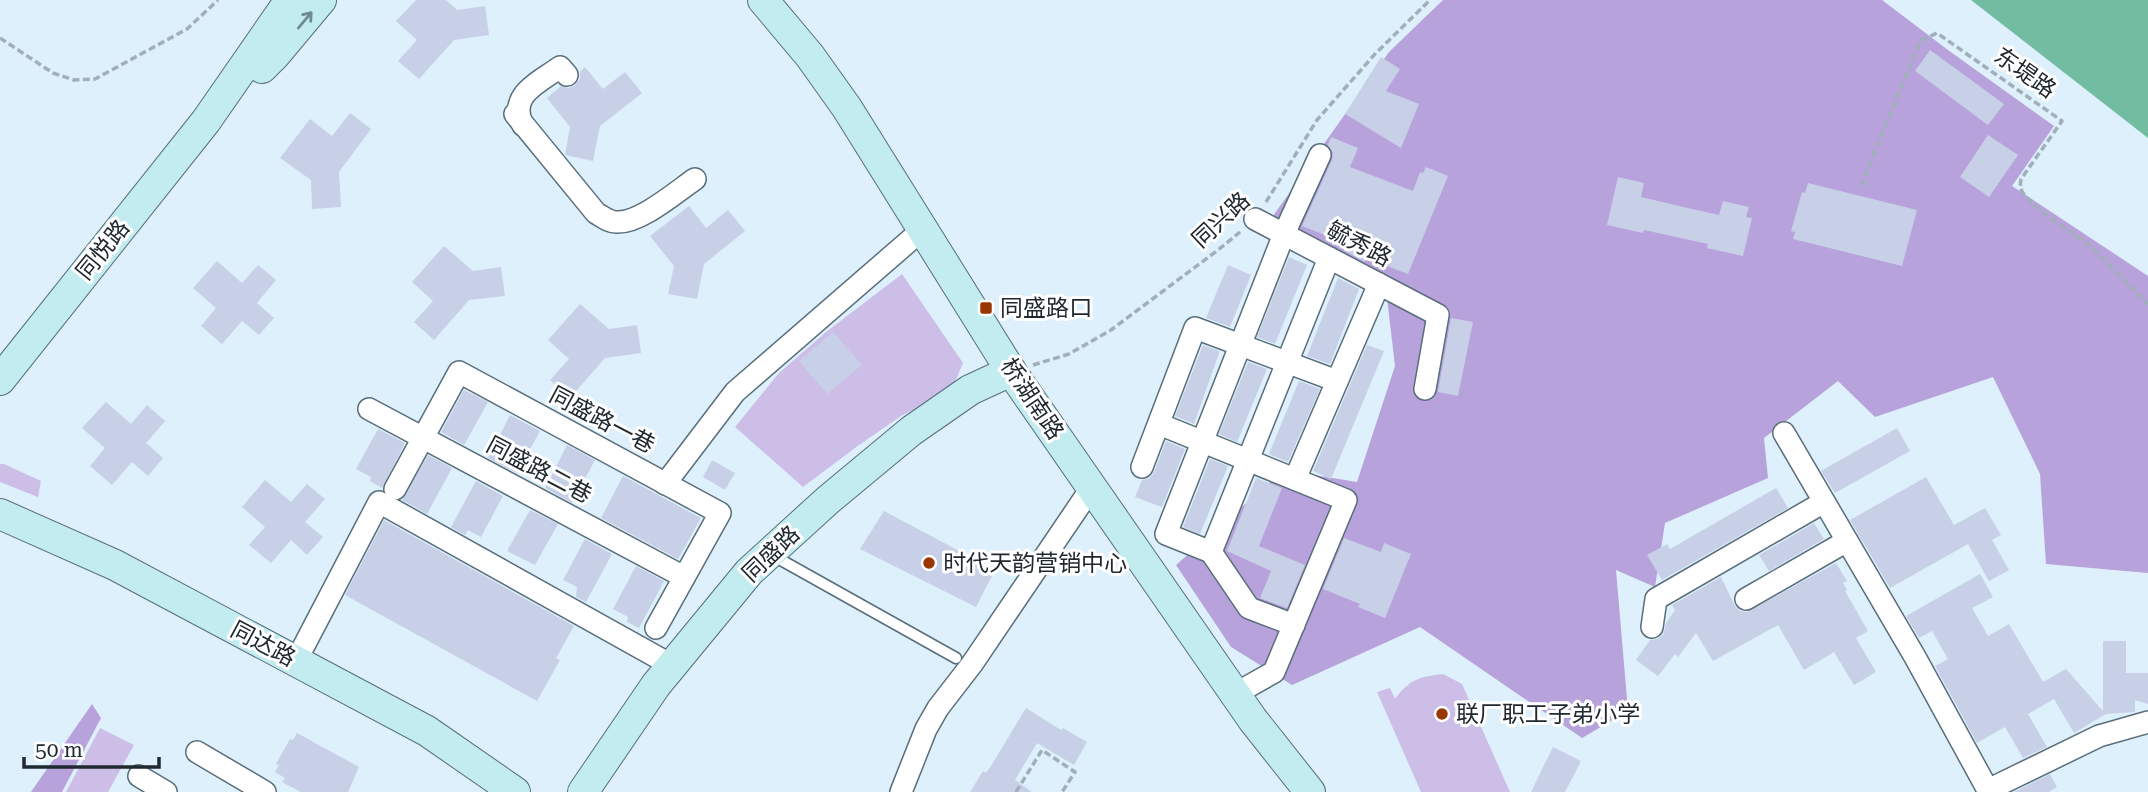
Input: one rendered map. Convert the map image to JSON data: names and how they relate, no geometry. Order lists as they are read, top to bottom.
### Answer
{
  "streets": {
    "street": [
      "毓秀路",
      "同悦路",
      "桥湖南路",
      "同盛路一巷",
      "同盛路二巷",
      "同盛路",
      "同达路"
    ],
    "path": ["东堤路", "同兴路"]
  },
  "crossings": [
    ["同兴路", "毓秀路"],
    ["同兴路", "桥湖南路"],
    ["同兴路", "同盛路"],
    ["桥湖南路", "同盛路"],
    ["同盛路一巷", "同盛路二巷"]
  ],
  "places": {
    "transit": ["同盛路口"],
    "other": ["时代天韵营销中心", "联厂职工子弟小学"]
  },
  "scale_bar": "50 m"
}
